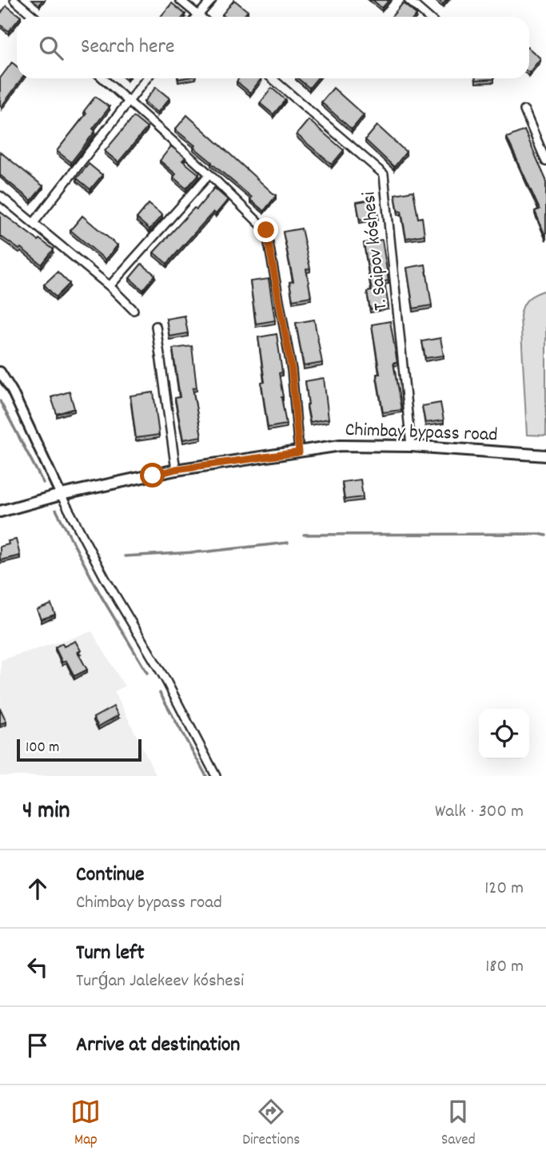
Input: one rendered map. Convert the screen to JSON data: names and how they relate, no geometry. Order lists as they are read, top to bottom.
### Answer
{
  "streets": {
    "main road": ["Chimbay bypass road"],
    "street": ["T. Saipov kóshesi"]
  },
  "crossings": [
    ["T. Saipov kóshesi", "Chimbay bypass road"]
  ],
  "scale_bar": "100 m",
  "page": {
    "search": "Search here",
    "scale": "100 m",
    "heading": ["4 min", "Walk · 300 m"],
    "list": [
      ["Continue", "Chimbay bypass road", "120 m"],
      ["Turn left", "Turǵan Jalekeev kóshesi", "180 m"],
      "Arrive at destination"
    ],
    "nav": ["Map", "Directions", "Saved"]
  }
}
